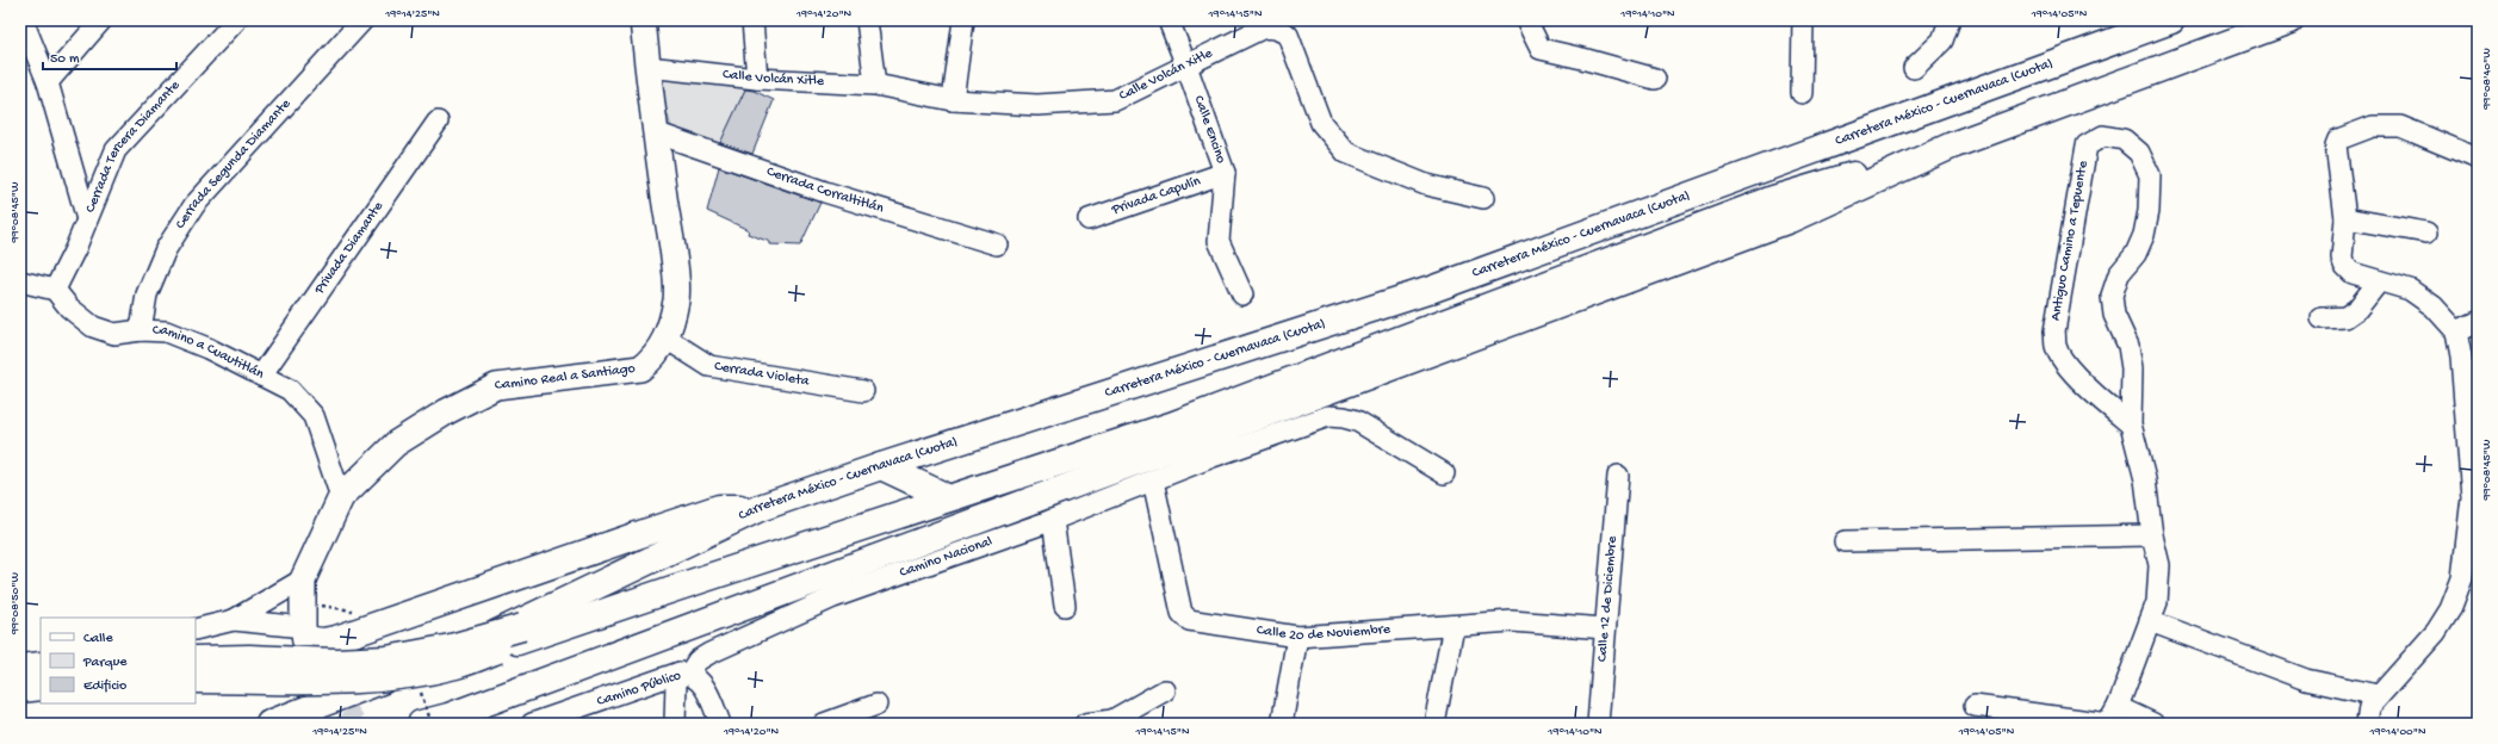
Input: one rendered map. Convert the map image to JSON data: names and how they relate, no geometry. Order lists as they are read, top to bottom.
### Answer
{
  "streets": {
    "highway": ["Carretera México - Cuernavaca (Cuota)"],
    "street": [
      "Calle Volcán Xitle",
      "Calle Encino",
      "Cerrada Tercera Diamante",
      "Cerrada Segunda Diamante",
      "Cerrada Corraltitlán",
      "Privada Capulín",
      "Antiguo Camino a Tepuente",
      "Privada Diamante",
      "Camino a Cuautitlán",
      "Cerrada Violeta",
      "Camino Real a Santiago",
      "Camino Nacional",
      "Calle 12 de Diciembre",
      "Calle 20 de Noviembre",
      "Camino Público"
    ]
  },
  "crossings": [
    ["Calle Volcán Xitle", "Calle Encino"],
    ["Calle Volcán Xitle", "Camino Real a Santiago"],
    ["Calle Encino", "Privada Capulín"],
    ["Cerrada Tercera Diamante", "Camino a Cuautitlán"],
    ["Cerrada Segunda Diamante", "Camino a Cuautitlán"],
    ["Cerrada Corraltitlán", "Camino Real a Santiago"],
    ["Privada Diamante", "Camino a Cuautitlán"],
    ["Camino a Cuautitlán", "Camino Real a Santiago"],
    ["Cerrada Violeta", "Camino Real a Santiago"],
    ["Camino Nacional", "Calle 20 de Noviembre"],
    ["Camino Nacional", "Camino Público"],
    ["Calle 12 de Diciembre", "Calle 20 de Noviembre"]
  ],
  "legend": ["Calle", "Parque", "Edificio"],
  "scale_bar": "50 m",
  "coordinates": [
    "19°14'25\"N",
    "19°14'20\"N",
    "19°14'15\"N",
    "19°14'10\"N",
    "19°14'05\"N",
    "99°08'40\"W",
    "99°08'45\"W",
    "99°08'50\"W",
    "19°14'00\"N"
  ]
}
